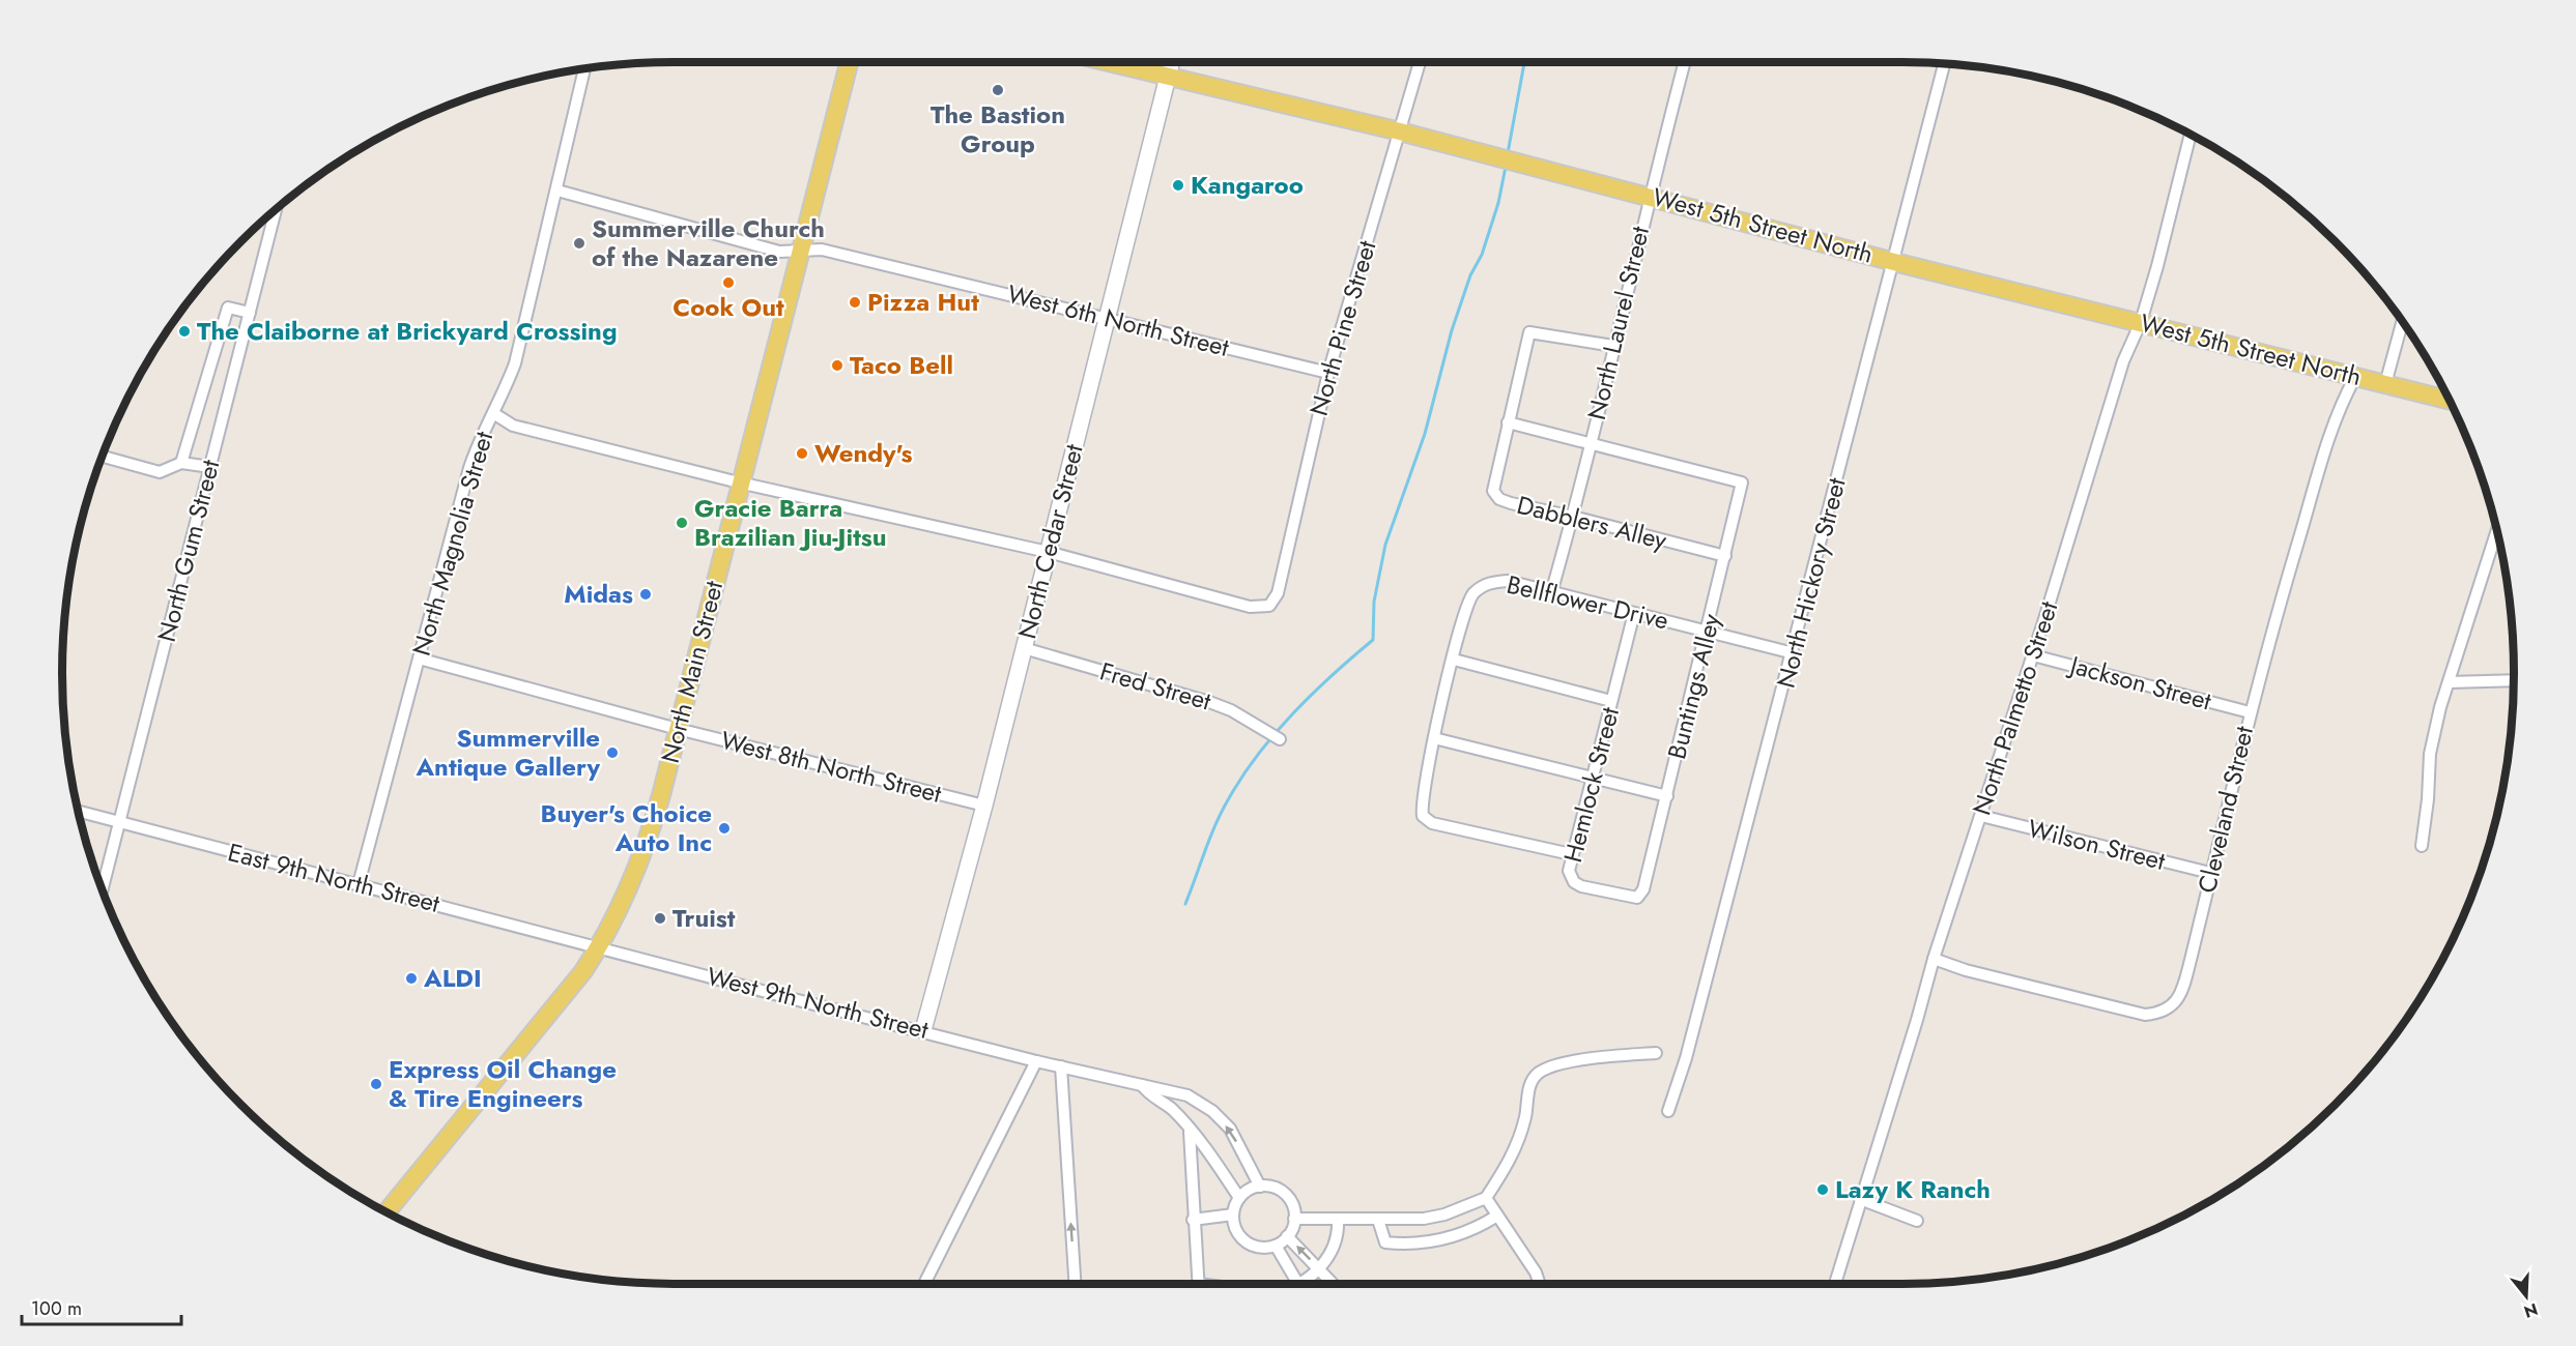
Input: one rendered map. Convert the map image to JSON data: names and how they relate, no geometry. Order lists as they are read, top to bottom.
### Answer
{
  "streets": {
    "main road": ["West 5th Street North", "North Main Street"],
    "street": [
      "West 6th North Street",
      "North Laurel Street",
      "North Pine Street",
      "Dabblers Alley",
      "North Cedar Street",
      "North Magnolia Street",
      "North Gum Street",
      "North Hickory Street",
      "Bellflower Drive",
      "Jackson Street",
      "Fred Street",
      "Buntings Alley",
      "North Palmetto Street",
      "West 8th North Street",
      "Hemlock Street",
      "Cleveland Street",
      "Wilson Street",
      "East 9th North Street",
      "West 9th North Street"
    ]
  },
  "crossings": [
    ["West 5th Street North", "North Laurel Street"],
    ["West 5th Street North", "North Pine Street"],
    ["West 5th Street North", "North Cedar Street"],
    ["West 5th Street North", "North Hickory Street"],
    ["West 5th Street North", "North Palmetto Street"],
    ["West 5th Street North", "Cleveland Street"],
    ["West 6th North Street", "North Pine Street"],
    ["West 6th North Street", "North Cedar Street"],
    ["West 6th North Street", "North Magnolia Street"],
    ["West 6th North Street", "North Main Street"],
    ["North Laurel Street", "Dabblers Alley"],
    ["North Laurel Street", "Bellflower Drive"],
    ["North Laurel Street", "Buntings Alley"],
    ["North Pine Street", "North Cedar Street"],
    ["Dabblers Alley", "Buntings Alley"],
    ["North Cedar Street", "Fred Street"],
    ["North Cedar Street", "West 8th North Street"],
    ["North Cedar Street", "West 9th North Street"],
    ["North Magnolia Street", "West 8th North Street"],
    ["North Magnolia Street", "East 9th North Street"],
    ["North Gum Street", "East 9th North Street"],
    ["North Hickory Street", "Bellflower Drive"],
    ["Bellflower Drive", "Buntings Alley"],
    ["Bellflower Drive", "Hemlock Street"],
    ["North Main Street", "West 8th North Street"],
    ["North Main Street", "East 9th North Street"],
    ["North Main Street", "West 9th North Street"],
    ["Jackson Street", "North Palmetto Street"],
    ["Jackson Street", "Cleveland Street"],
    ["Buntings Alley", "Hemlock Street"],
    ["North Palmetto Street", "Cleveland Street"],
    ["North Palmetto Street", "Wilson Street"],
    ["Cleveland Street", "Wilson Street"],
    ["East 9th North Street", "West 9th North Street"]
  ],
  "places": [
    "The Bastion Group",
    "Kangaroo",
    "Summerville Church of the Nazarene",
    "Cook Out",
    "Pizza Hut",
    "The Claiborne at Brickyard Crossing",
    "Taco Bell",
    "Wendy's",
    "Gracie Barra Brazilian Jiu-Jitsu",
    "Midas",
    "Summerville Antique Gallery",
    "Buyer's Choice Auto Inc",
    "Truist",
    "ALDI",
    "Express Oil Change & Tire Engineers",
    "Lazy K Ranch"
  ],
  "scale_bar": "100 m",
  "north": "bottom"
}
